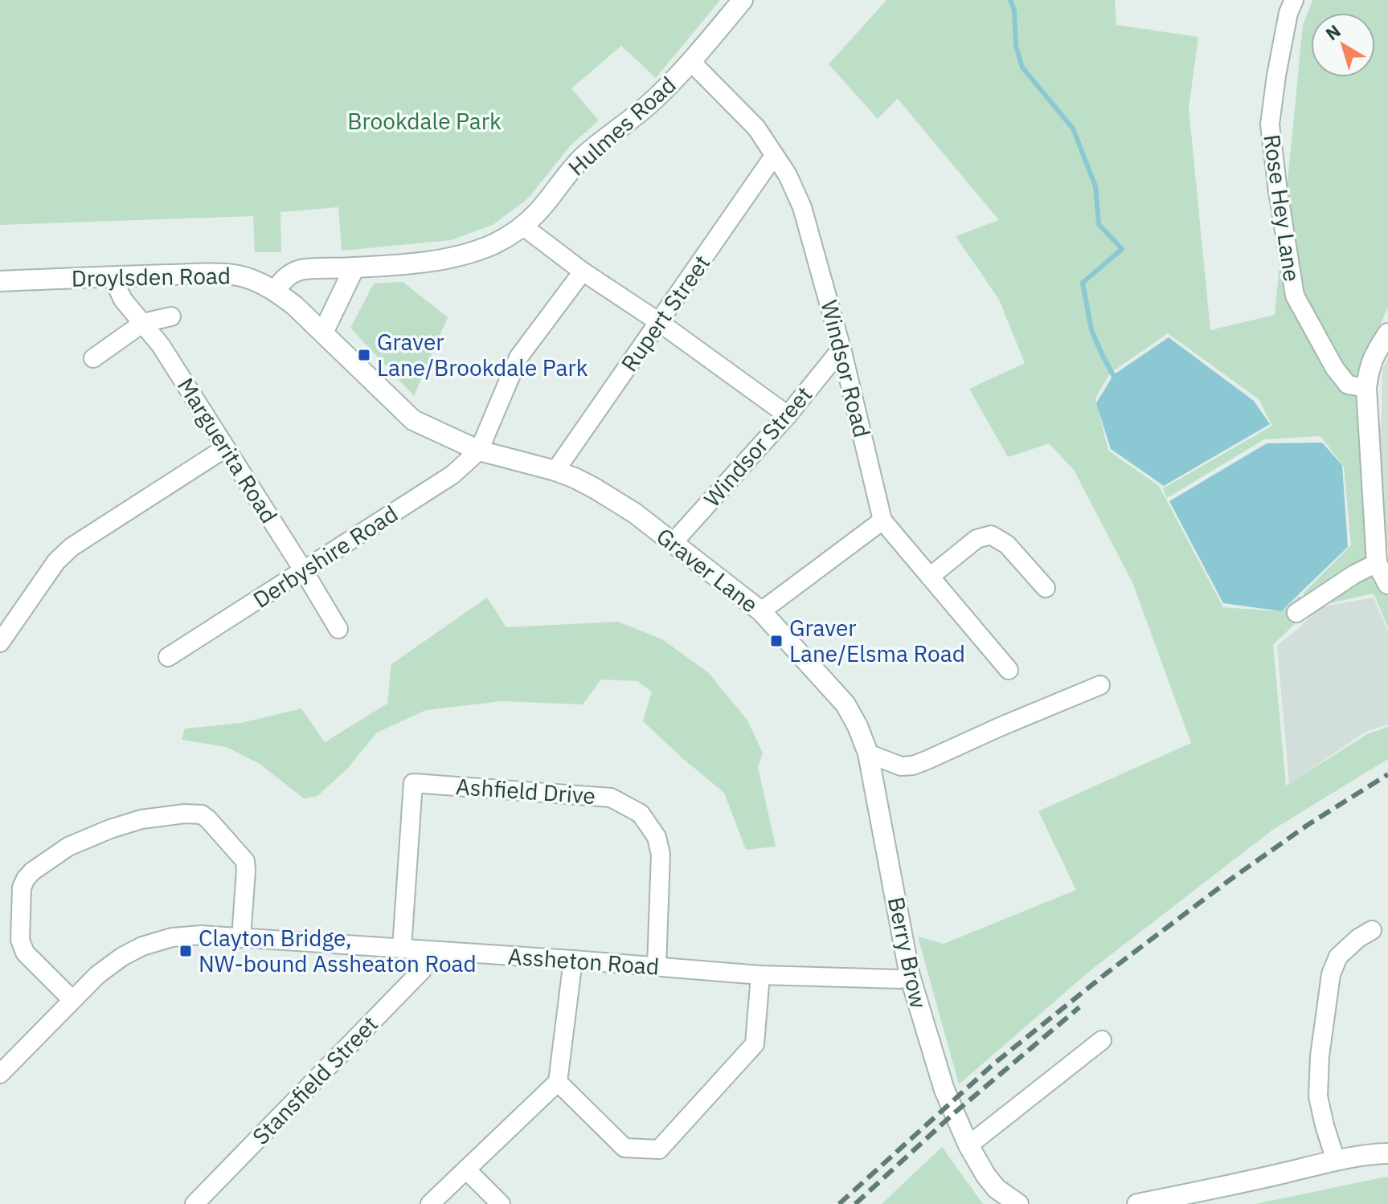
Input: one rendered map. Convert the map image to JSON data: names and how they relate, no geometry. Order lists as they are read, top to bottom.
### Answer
{
  "streets": {
    "street": [
      "Hulmes Road",
      "Rose Hey Lane",
      "Droylsden Road",
      "Rupert Street",
      "Windsor Road",
      "Windsor Street",
      "Marguerita Road",
      "Derbyshire Road",
      "Graver Lane",
      "Ashfield Drive",
      "Berry Brow",
      "Assheton Road",
      "Stansfield Street"
    ]
  },
  "crossings": [
    ["Hulmes Road", "Droylsden Road"],
    ["Hulmes Road", "Windsor Road"],
    ["Droylsden Road", "Marguerita Road"],
    ["Droylsden Road", "Graver Lane"],
    ["Rupert Street", "Windsor Road"],
    ["Rupert Street", "Graver Lane"],
    ["Windsor Road", "Windsor Street"],
    ["Windsor Street", "Graver Lane"],
    ["Marguerita Road", "Derbyshire Road"],
    ["Derbyshire Road", "Graver Lane"],
    ["Graver Lane", "Berry Brow"],
    ["Ashfield Drive", "Assheton Road"],
    ["Berry Brow", "Assheton Road"],
    ["Assheton Road", "Stansfield Street"]
  ],
  "parks": ["Brookdale Park"],
  "places": {
    "transit": ["Graver Lane/Brookdale Park", "Graver Lane/Elsma Road", "Clayton Bridge, NW-bound Assheaton Road"]
  },
  "north": "top left"
}
